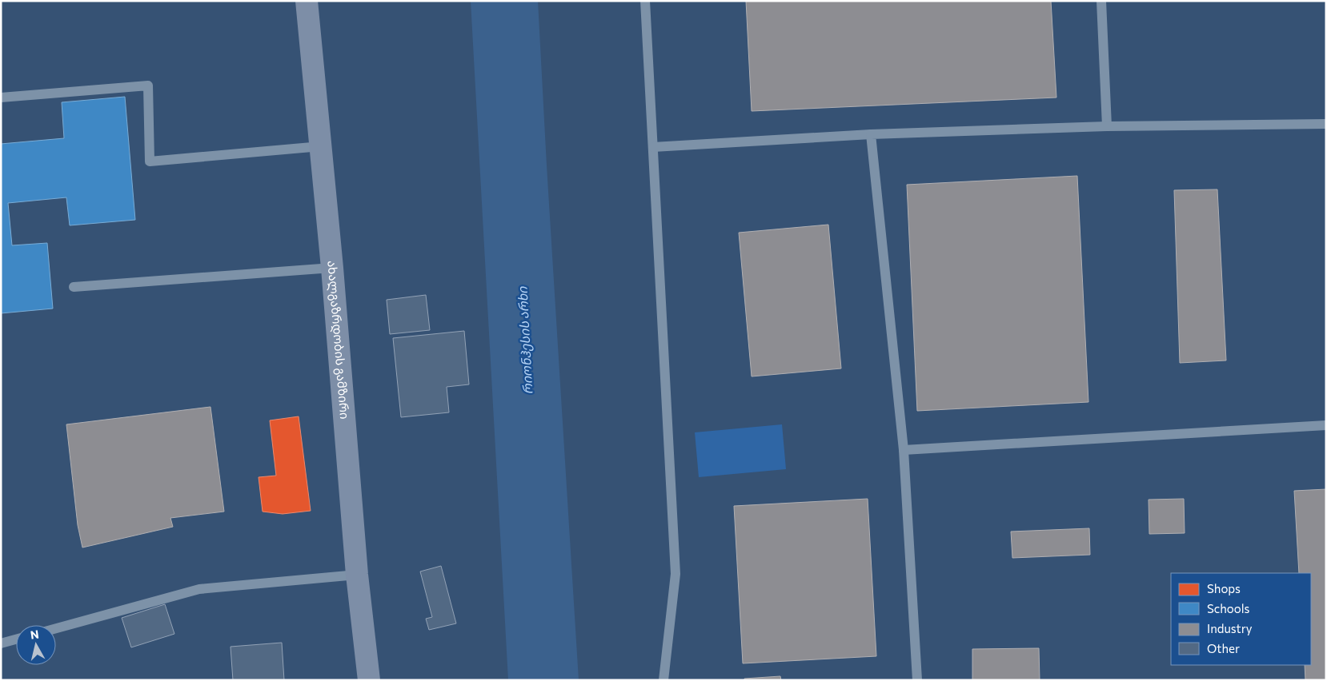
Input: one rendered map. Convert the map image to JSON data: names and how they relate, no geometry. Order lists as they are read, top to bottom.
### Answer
{
  "streets": {
    "main road": ["ახალგაზრდობის გამზირი"]
  },
  "water": ["რიონჰესის არხი"],
  "legend": [
    "Shops",
    "Schools",
    "Industry",
    "Other"
  ],
  "north": "top"
}
